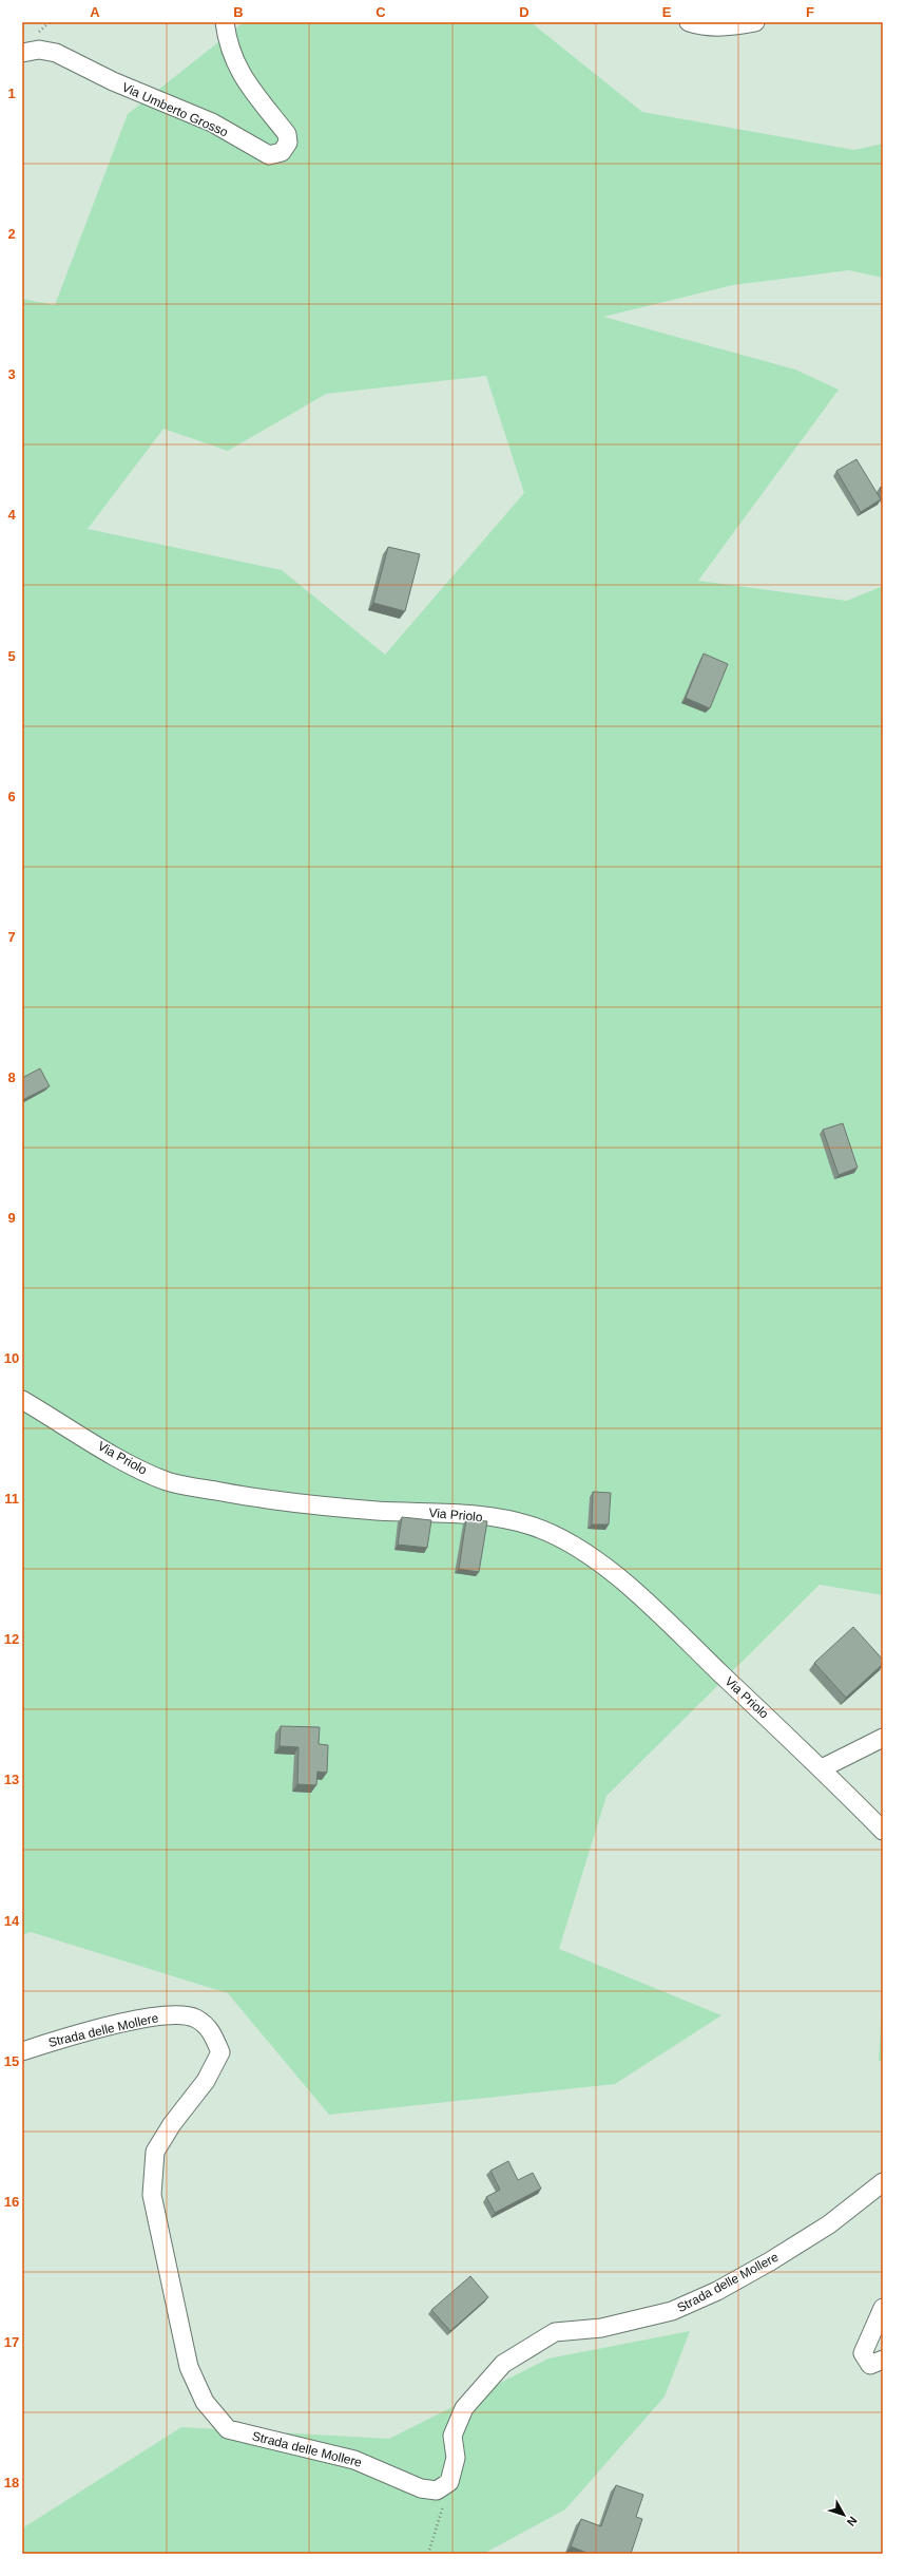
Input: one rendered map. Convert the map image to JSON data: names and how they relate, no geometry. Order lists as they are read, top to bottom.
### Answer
{
  "streets": {
    "street": ["Via Umberto Grosso", "Via Priolo", "Strada delle Mollere"]
  },
  "north": "bottom right",
  "grid": {
    "columns": [
      "A",
      "B",
      "C",
      "D",
      "E",
      "F"
    ],
    "rows": [
      "1",
      "2",
      "3",
      "4",
      "5",
      "6",
      "7",
      "8",
      "9",
      "10",
      "11",
      "12",
      "13",
      "14",
      "15",
      "16",
      "17",
      "18"
    ]
  }
}
